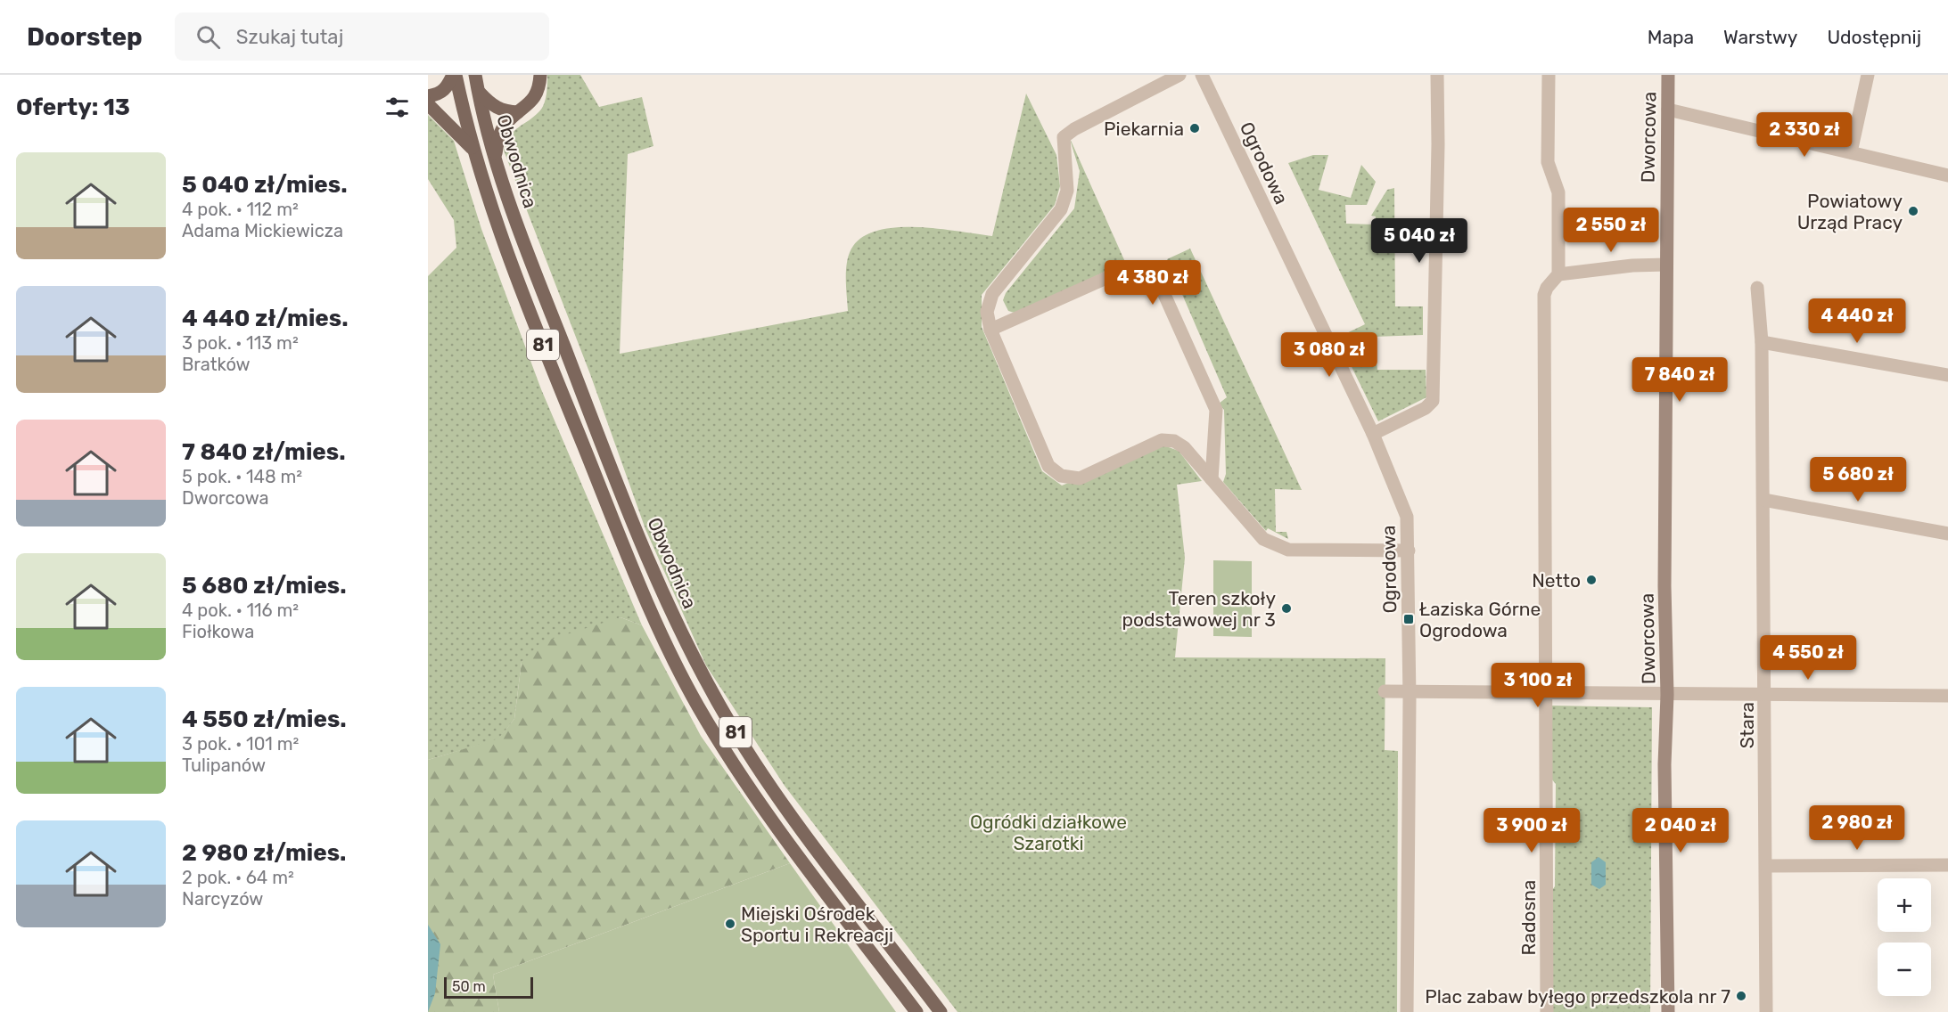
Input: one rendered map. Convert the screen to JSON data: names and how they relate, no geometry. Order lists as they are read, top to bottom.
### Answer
{
  "streets": {
    "main road": ["Obwodnica", "81"],
    "street": [
      "Dworcowa",
      "Ogrodowa",
      "Stara",
      "Radosna"
    ]
  },
  "parks": ["Ogródki działkowe Szarotki"],
  "places": {
    "other": [
      "Piekarnia",
      "Powiatowy Urząd Pracy",
      "Netto",
      "Teren szkoły podstawowej nr 3",
      "Miejski Ośrodek Sportu i Rekreacji",
      "Plac zabaw byłego przedszkola nr 7"
    ],
    "transit": ["Łaziska Górne Ogrodowa"]
  },
  "scale_bar": "50 m",
  "page": {
    "header": "Doorstep",
    "search": "Szukaj tutaj",
    "nav": ["Mapa", "Warstwy", "Udostępnij"],
    "heading": "Oferty: 13",
    "price": [
      "2 330 zł",
      "2 550 zł",
      "5 040 zł",
      "4 380 zł",
      "4 440 zł",
      "3 080 zł",
      "7 840 zł",
      "5 680 zł",
      "4 550 zł",
      "3 100 zł",
      "2 980 zł",
      "3 900 zł",
      "2 040 zł"
    ],
    "list": [
      {
        "name": "5 040 zł/mies.",
        "note": "4 pok. · 112 m² · Adama Mickiewicza"
      },
      {
        "name": "4 440 zł/mies.",
        "note": "3 pok. · 113 m² · Bratków"
      },
      {
        "name": "7 840 zł/mies.",
        "note": "5 pok. · 148 m² · Dworcowa"
      },
      {
        "name": "5 680 zł/mies.",
        "note": "4 pok. · 116 m² · Fiołkowa"
      },
      {
        "name": "4 550 zł/mies.",
        "note": "3 pok. · 101 m² · Tulipanów"
      },
      {
        "name": "2 980 zł/mies.",
        "note": "2 pok. · 64 m² · Narcyzów"
      }
    ],
    "map_buttons": ["+", "−"],
    "scale": "50 m"
  }
}
